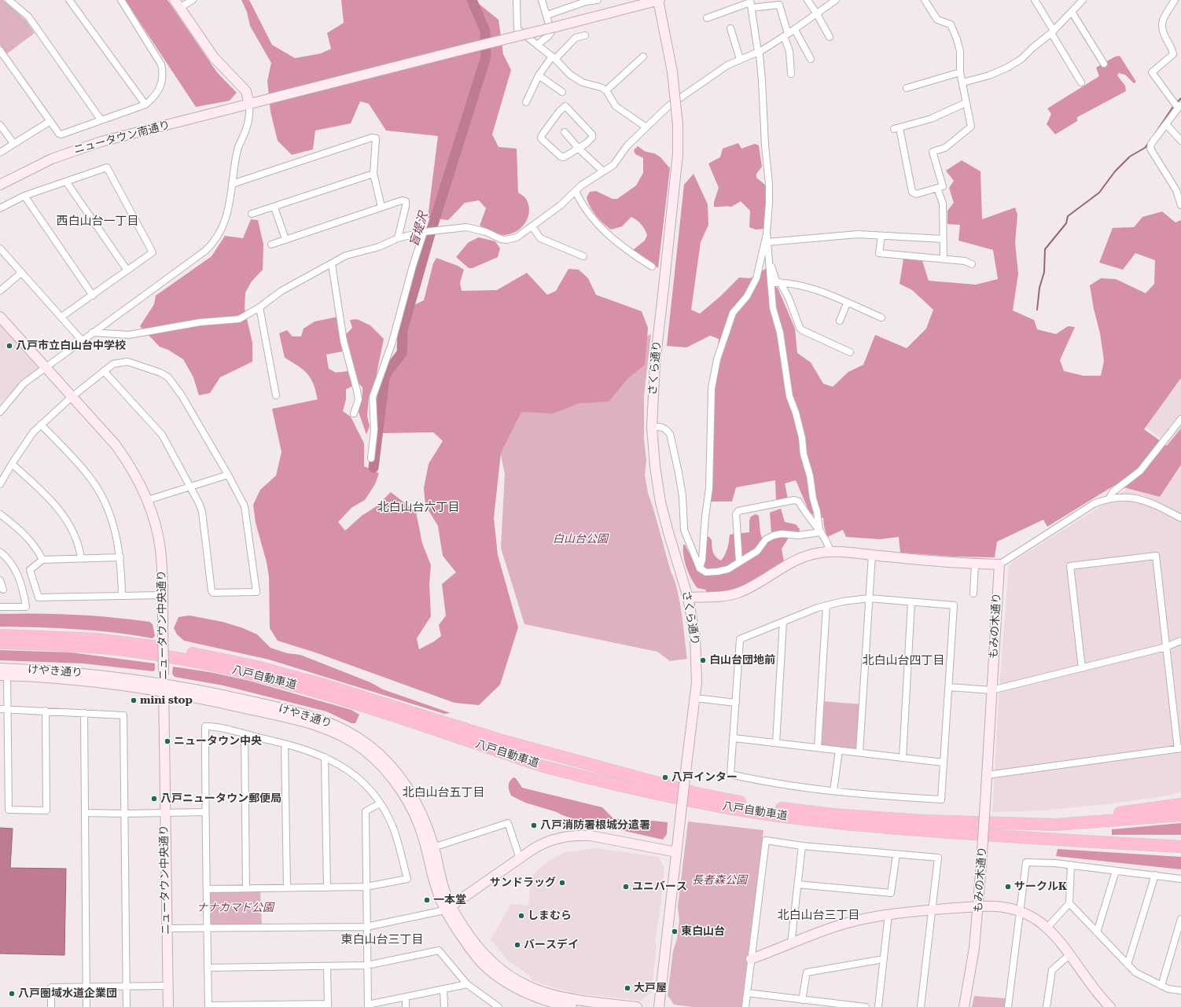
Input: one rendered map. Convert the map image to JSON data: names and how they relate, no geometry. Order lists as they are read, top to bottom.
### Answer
{
  "streets": {
    "highway": ["八戸自動車道"],
    "street": [
      "ニュータウン南通り",
      "さくら通り",
      "ニュータウン中央通り",
      "もみの木通り",
      "けやき通り"
    ]
  },
  "crossings": [
    ["ニュータウン南通り", "さくら通り"],
    ["ニュータウン中央通り", "けやき通り"]
  ],
  "districts": [
    "西白山台一丁目",
    "北白山台六丁目",
    "北白山台四丁目",
    "北白山台五丁目",
    "北白山台三丁目",
    "東白山台三丁目"
  ],
  "water": ["盲堤沢"],
  "parks": ["白山台公園", "長者森公園", "ナナカマド公園"],
  "places": [
    "八戸市立白山台中学校",
    "白山台団地前",
    "mini stop",
    "ニュータウン中央",
    "八戸インター",
    "八戸ニュータウン郵便局",
    "八戸消防署根城分遣署",
    "サンドラッグ",
    "ユニバース",
    "サークルK",
    "一本堂",
    "しまむら",
    "東白山台",
    "バースデイ",
    "大戸屋",
    "八戸圏域水道企業団"
  ]
}
